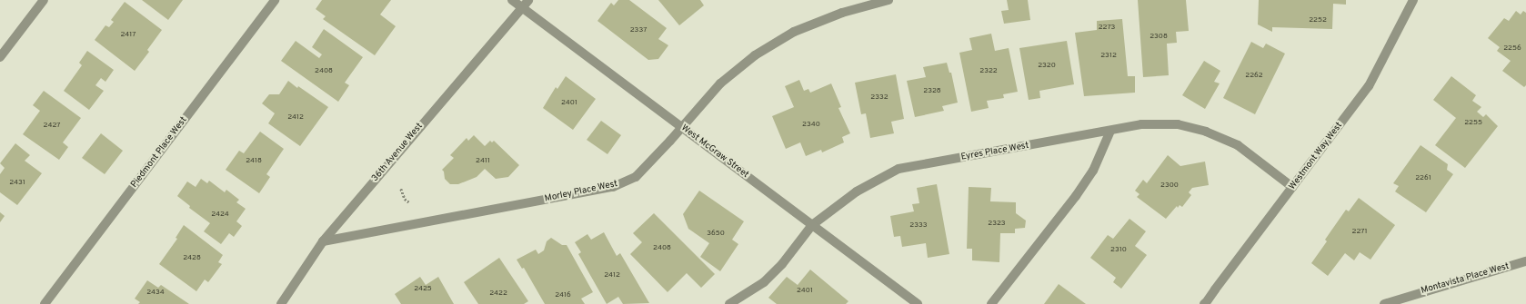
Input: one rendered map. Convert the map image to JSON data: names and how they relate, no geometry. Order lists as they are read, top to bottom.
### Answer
{
  "streets": {
    "street": [
      "West McGraw Street",
      "Eyres Place West",
      "Piedmont Place West",
      "36th Avenue West",
      "Westmont Way West",
      "Morley Place West",
      "Montavista Place West"
    ]
  },
  "crossings": [
    ["West McGraw Street", "Eyres Place West"],
    ["West McGraw Street", "36th Avenue West"],
    ["West McGraw Street", "Morley Place West"],
    ["Eyres Place West", "Westmont Way West"],
    ["36th Avenue West", "Morley Place West"]
  ],
  "house_numbers": [
    "2252",
    "2273",
    "2337",
    "2417",
    "2308",
    "2256",
    "2312",
    "2320",
    "2408",
    "2322",
    "2262",
    "2328",
    "2332",
    "2401",
    "2412",
    "2255",
    "2340",
    "2427",
    "2418",
    "2411",
    "2261",
    "2431",
    "2300",
    "2424",
    "2323",
    "2333",
    "2271",
    "3650",
    "2408",
    "2310",
    "2428",
    "2412",
    "2425",
    "2401",
    "2434",
    "2422",
    "2416"
  ]
}
